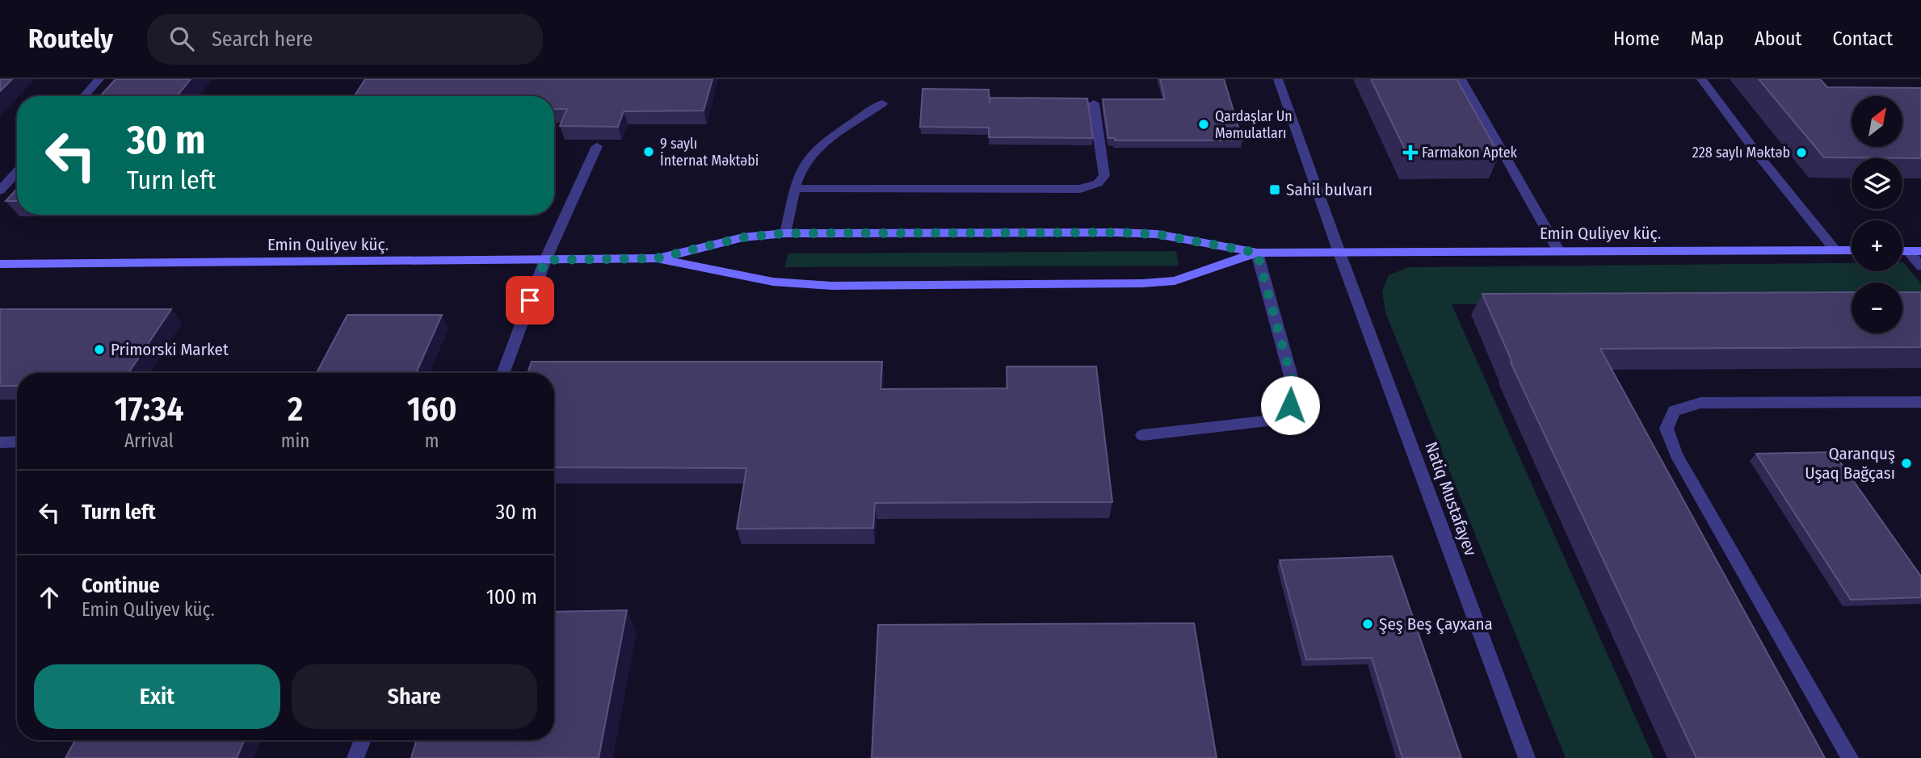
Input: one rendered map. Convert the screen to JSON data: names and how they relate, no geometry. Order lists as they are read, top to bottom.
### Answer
{
  "streets": {
    "street": ["Emin Quliyev küç.", "Natiq Mustafayev"]
  },
  "crossings": [
    ["Emin Quliyev küç.", "Natiq Mustafayev"]
  ],
  "places": {
    "other": [
      "Qardaşlar Un Məmulatları",
      "9 saylı İnternat Məktəbi",
      "228 saylı Məktəb",
      "Primorski Market",
      "Qaranquş Uşaq Bağçası",
      "Şeş Beş Çayxana"
    ],
    "health": ["Farmakon Aptek"],
    "transit": ["Sahil bulvarı"]
  },
  "north": "top right",
  "page": {
    "header": "Routely",
    "search": "Search here",
    "nav": [
      "Home",
      "Map",
      "About",
      "Contact"
    ],
    "map_buttons": ["+", "−"],
    "turn": ["30 m", "Turn left"],
    "eta": [
      "17:34",
      "Arrival",
      "2",
      "min",
      "160",
      "m"
    ],
    "list": [
      {
        "name": "Turn left",
        "value": "30 m"
      },
      {
        "name": "Continue",
        "note": "Emin Quliyev küç.",
        "value": "100 m"
      }
    ],
    "buttons": ["Exit", "Share"]
  }
}
